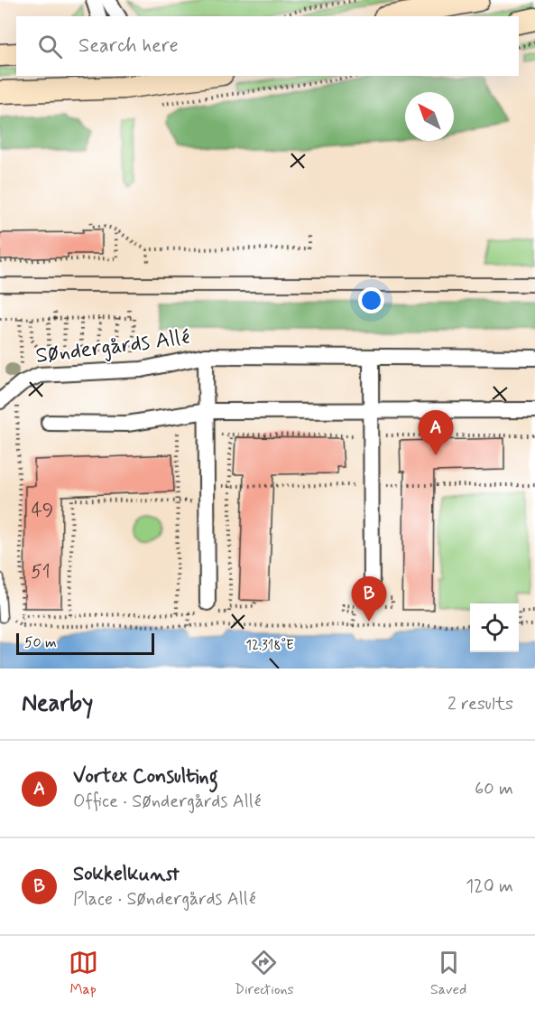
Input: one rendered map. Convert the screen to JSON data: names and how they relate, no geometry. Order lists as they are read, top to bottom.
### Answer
{
  "streets": {
    "street": ["Søndergårds Allé"]
  },
  "house_numbers": ["49", "51"],
  "scale_bar": "50 m",
  "north": "top left",
  "page": {
    "search": "Search here",
    "pins": ["A", "B"],
    "scale": "50 m",
    "heading": ["Nearby", "2 results"],
    "list": [
      {
        "mark": "A",
        "name": "Vortex Consulting",
        "note": "Office · Søndergårds Allé",
        "value": "60 m"
      },
      {
        "mark": "B",
        "name": "Sokkelkunst",
        "note": "Place · Søndergårds Allé",
        "value": "120 m"
      }
    ],
    "nav": ["Map", "Directions", "Saved"]
  },
  "coordinates": ["12.318°E"]
}
